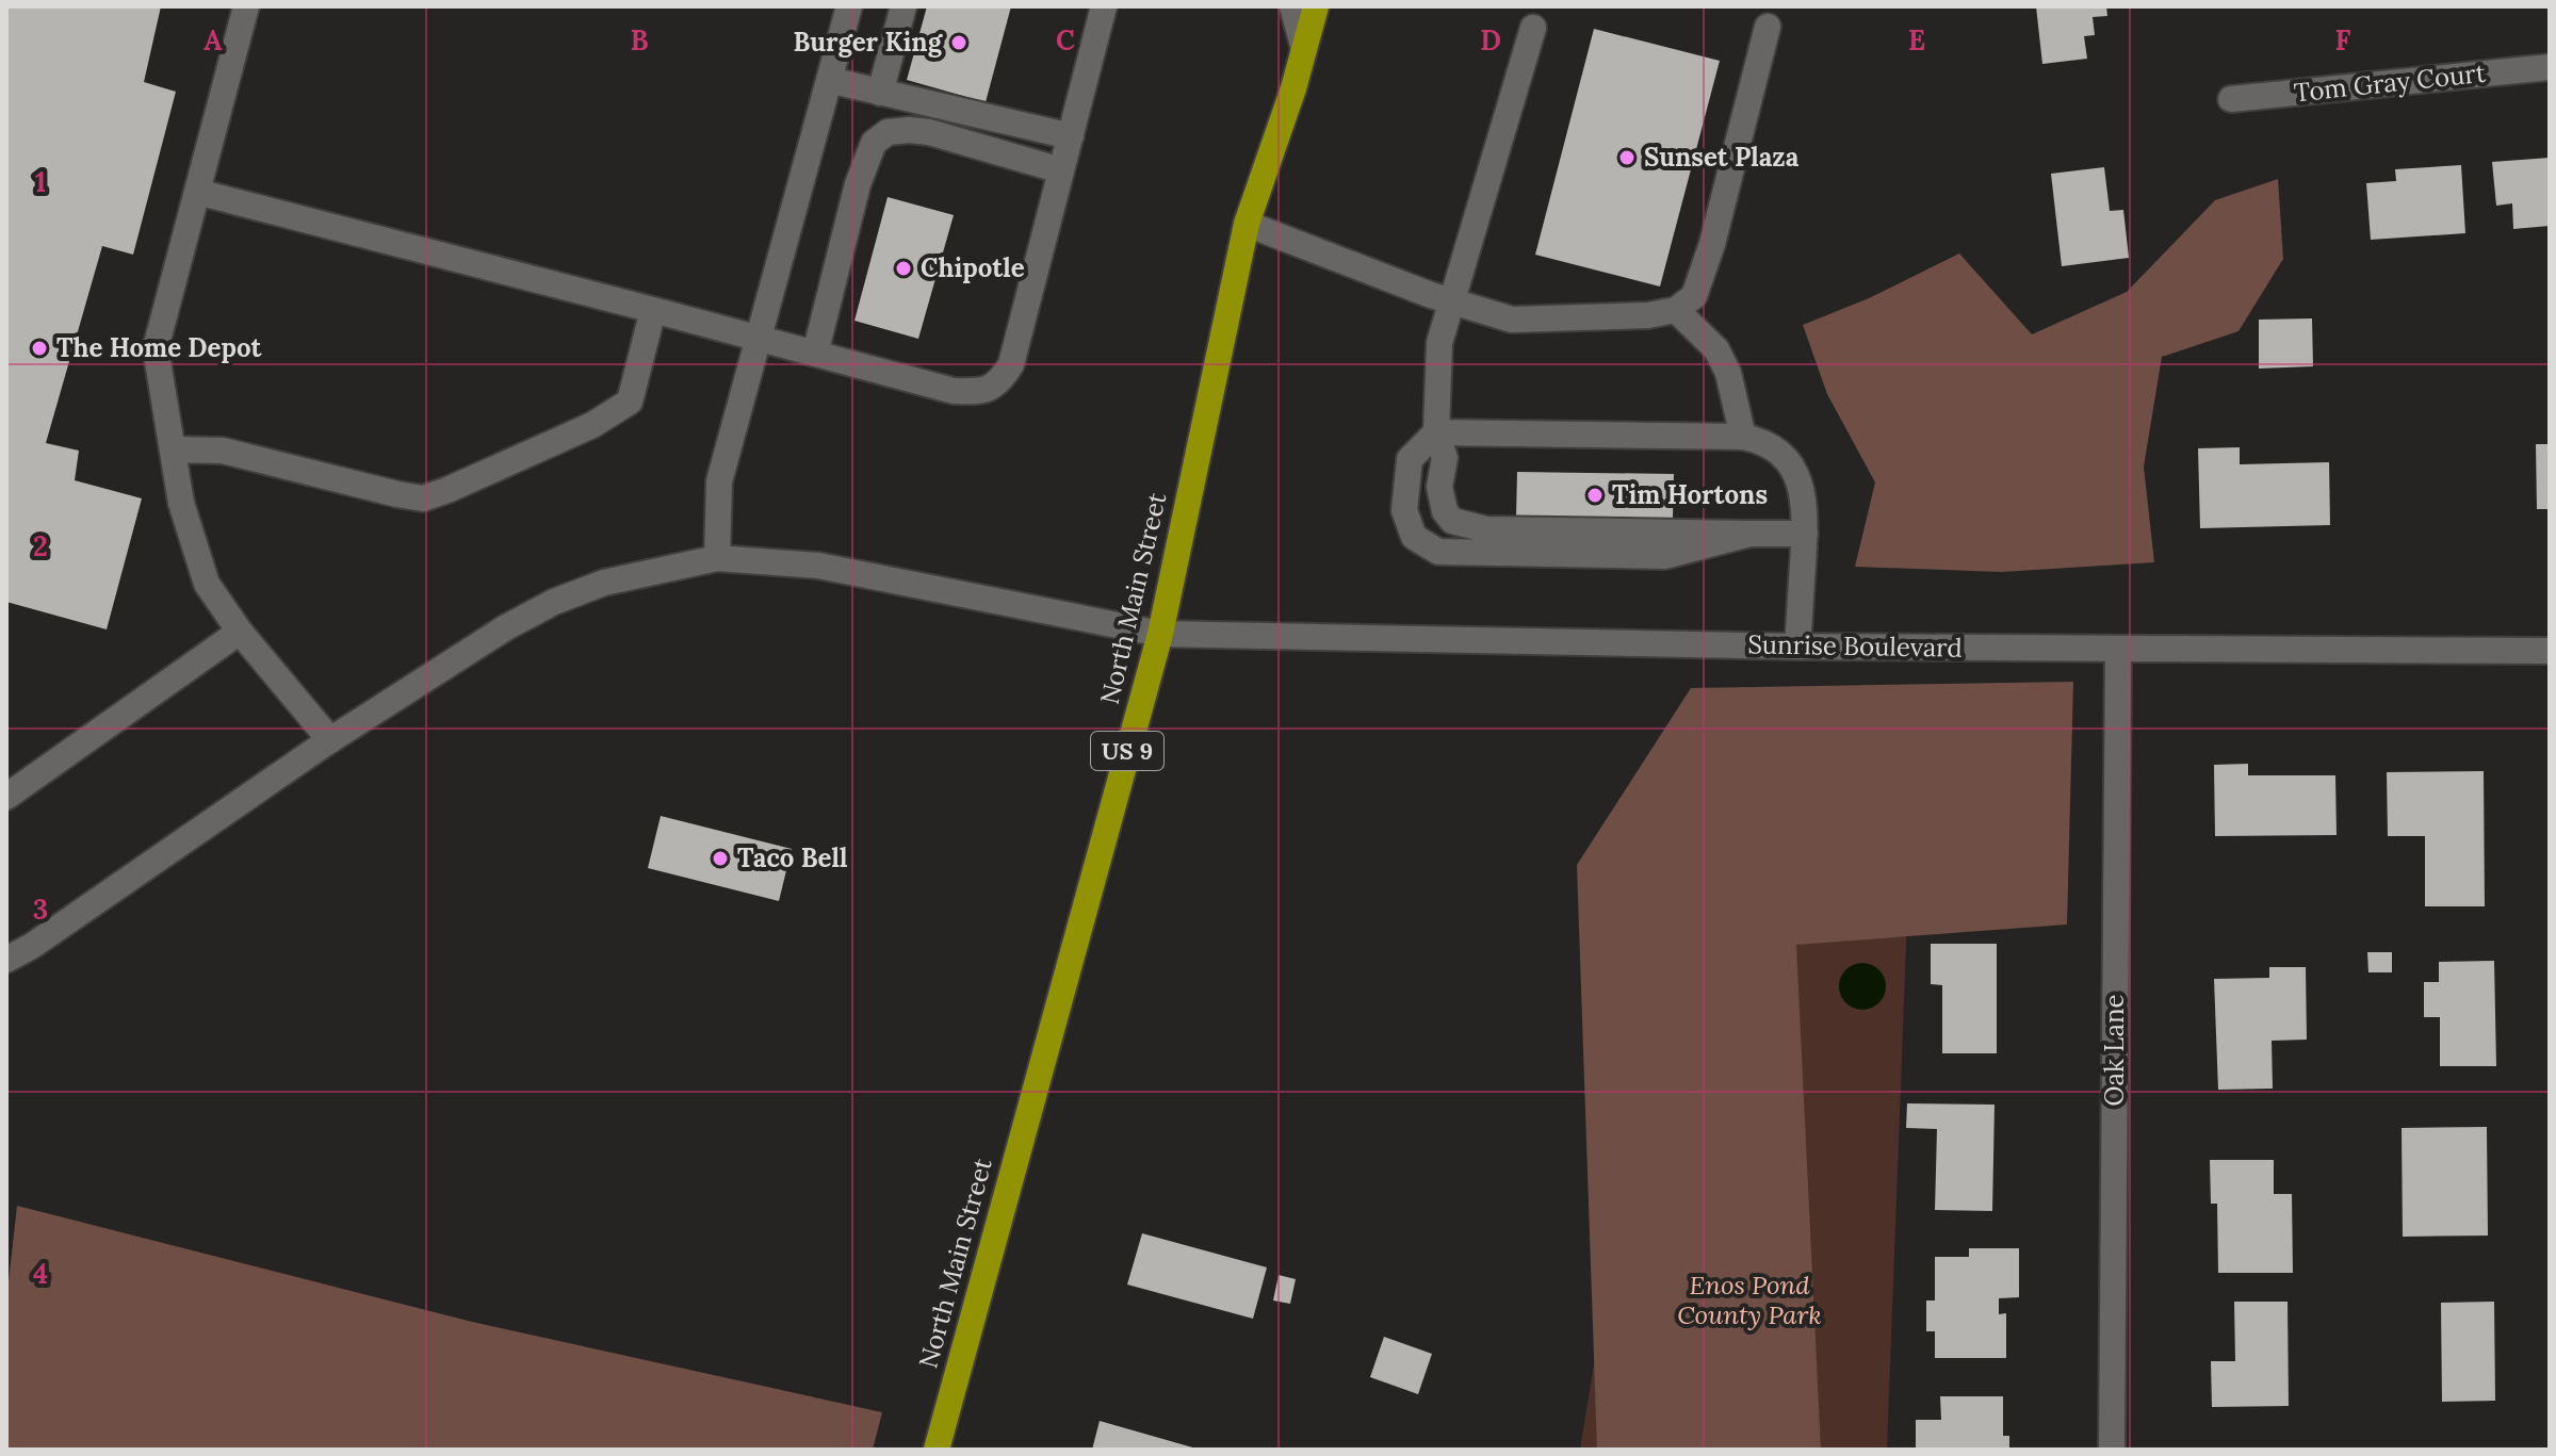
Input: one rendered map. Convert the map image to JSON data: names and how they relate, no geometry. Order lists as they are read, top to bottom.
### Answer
{
  "streets": {
    "highway": ["North Main Street", "US 9"],
    "street": ["Tom Gray Court", "Sunrise Boulevard", "Oak Lane"]
  },
  "crossings": [
    ["North Main Street", "Sunrise Boulevard"],
    ["Sunrise Boulevard", "Oak Lane"]
  ],
  "parks": ["Enos Pond County Park"],
  "places": [
    "Burger King",
    "Sunset Plaza",
    "Chipotle",
    "The Home Depot",
    "Tim Hortons",
    "Taco Bell"
  ],
  "grid": {
    "columns": [
      "A",
      "B",
      "C",
      "D",
      "E",
      "F"
    ],
    "rows": [
      "1",
      "2",
      "3",
      "4"
    ]
  }
}
